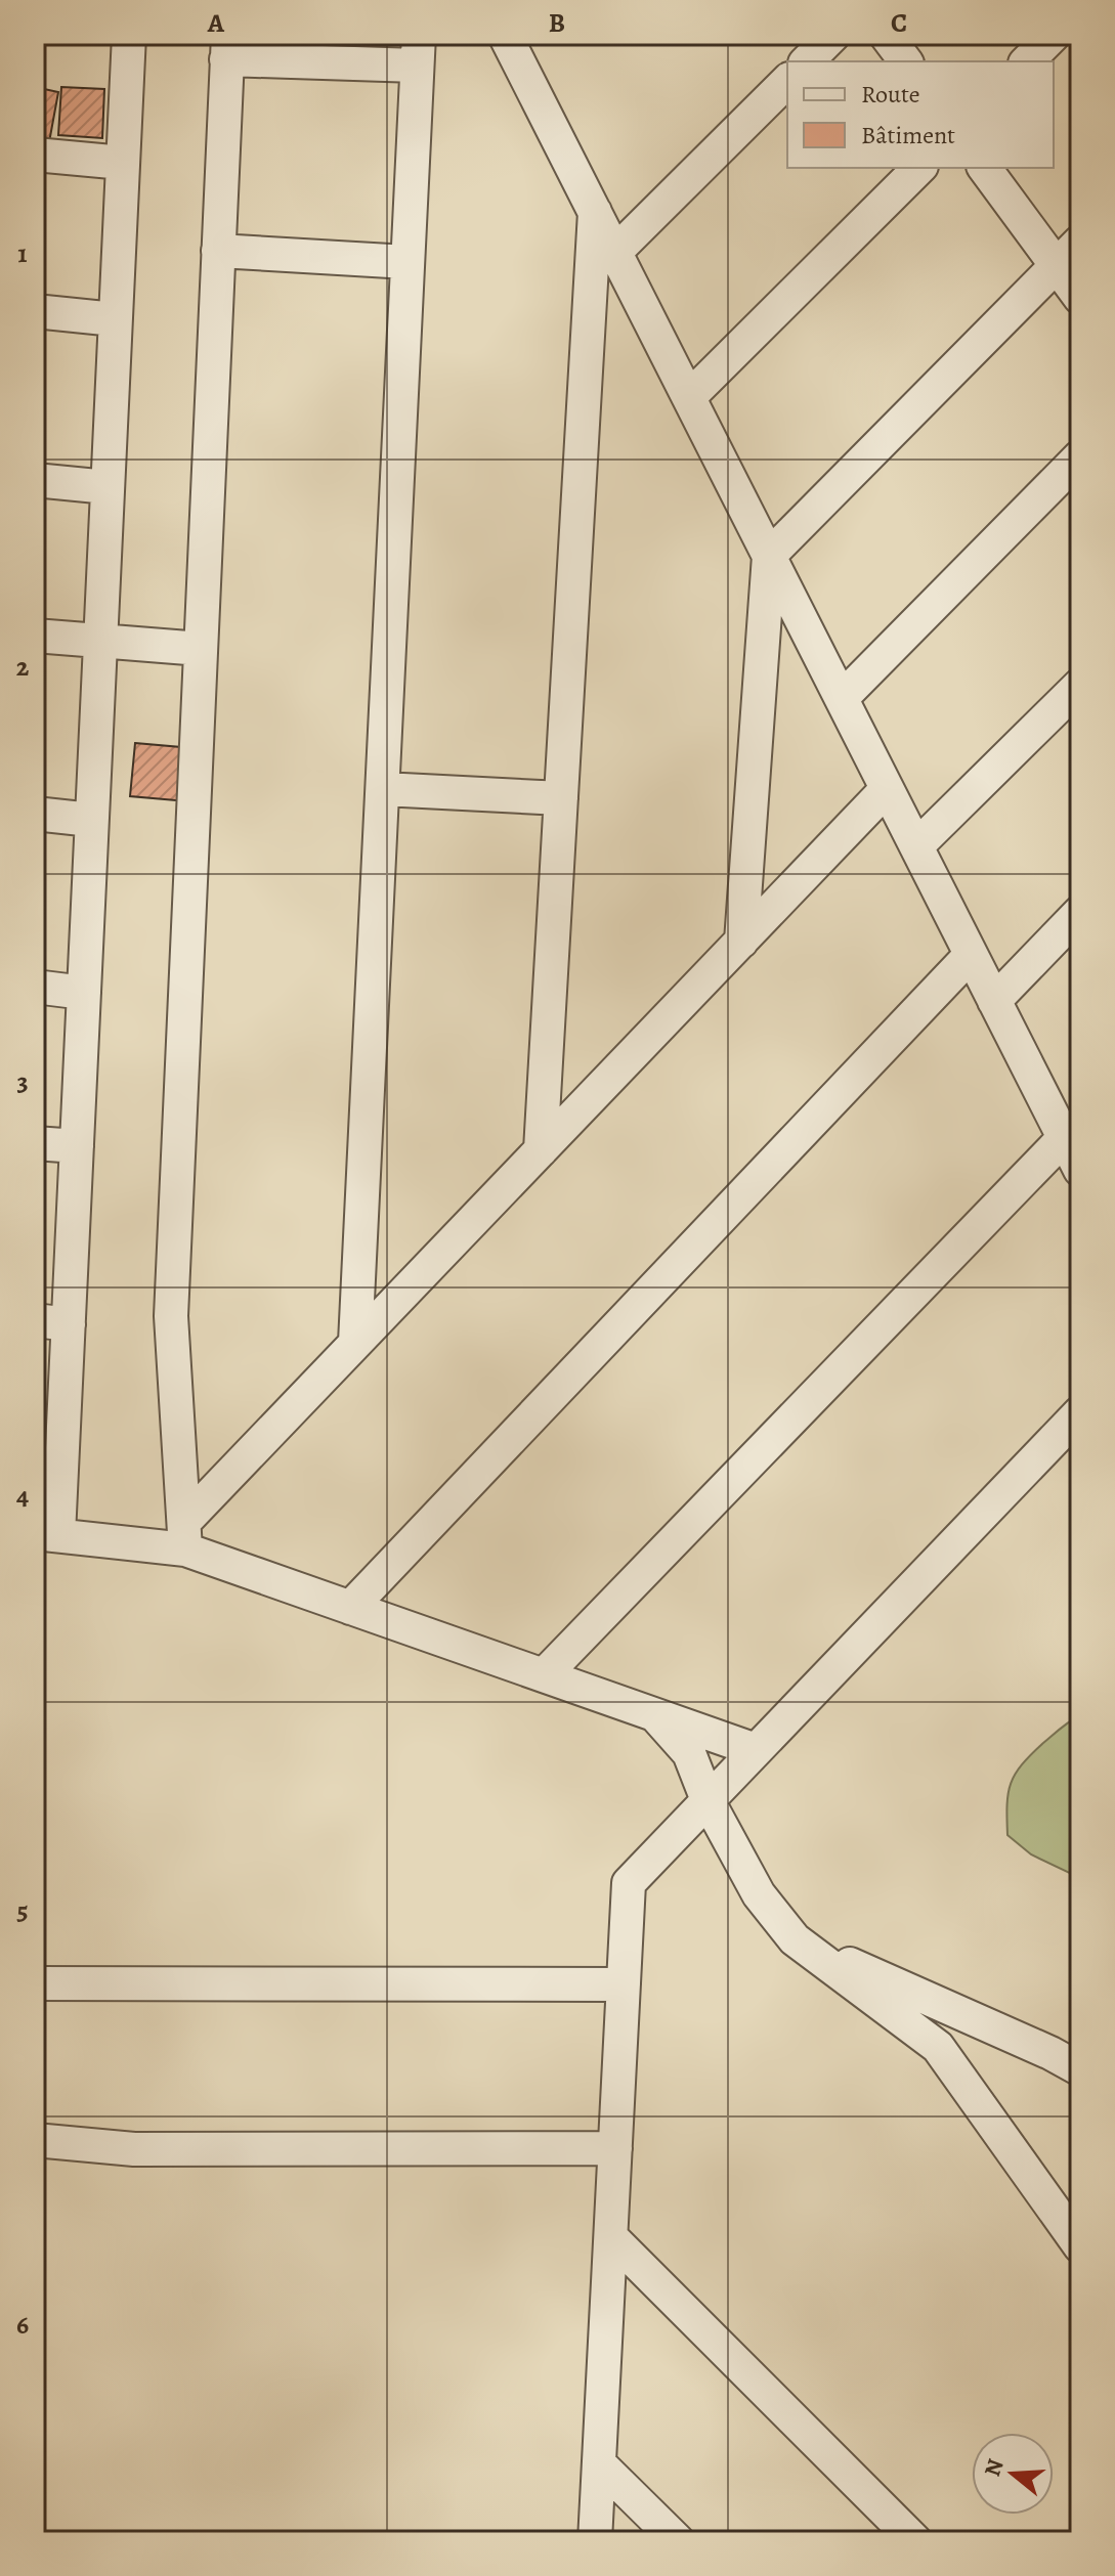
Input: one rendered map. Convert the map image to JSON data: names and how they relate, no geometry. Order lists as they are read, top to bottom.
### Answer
{
  "legend": ["Route", "Bâtiment"],
  "north": "left",
  "grid": {
    "columns": ["A", "B", "C"],
    "rows": [
      "1",
      "2",
      "3",
      "4",
      "5",
      "6"
    ]
  }
}
